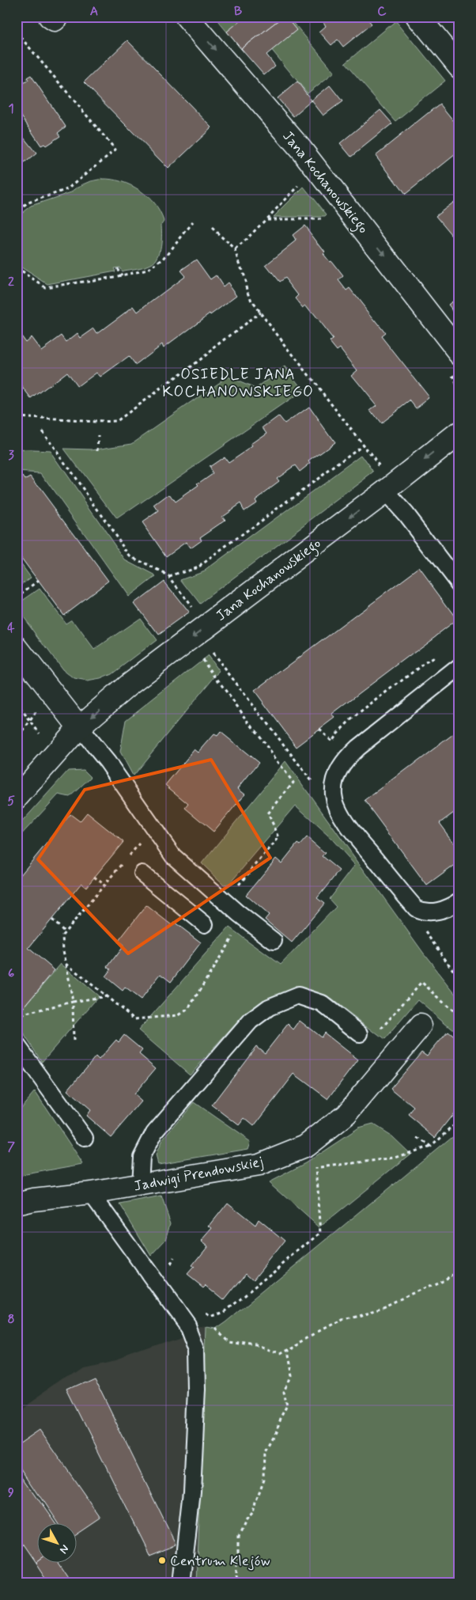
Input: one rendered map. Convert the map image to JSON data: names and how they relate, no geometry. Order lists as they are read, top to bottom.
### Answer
{
  "streets": {
    "street": ["Jana Kochanowskiego", "Jadwigi Prendowskiej"]
  },
  "districts": ["OSIEDLE JANA KOCHANOWSKIEGO"],
  "places": ["Centrum Klejów"],
  "north": "bottom right",
  "grid": {
    "columns": ["A", "B", "C"],
    "rows": [
      "1",
      "2",
      "3",
      "4",
      "5",
      "6",
      "7",
      "8",
      "9"
    ]
  }
}
